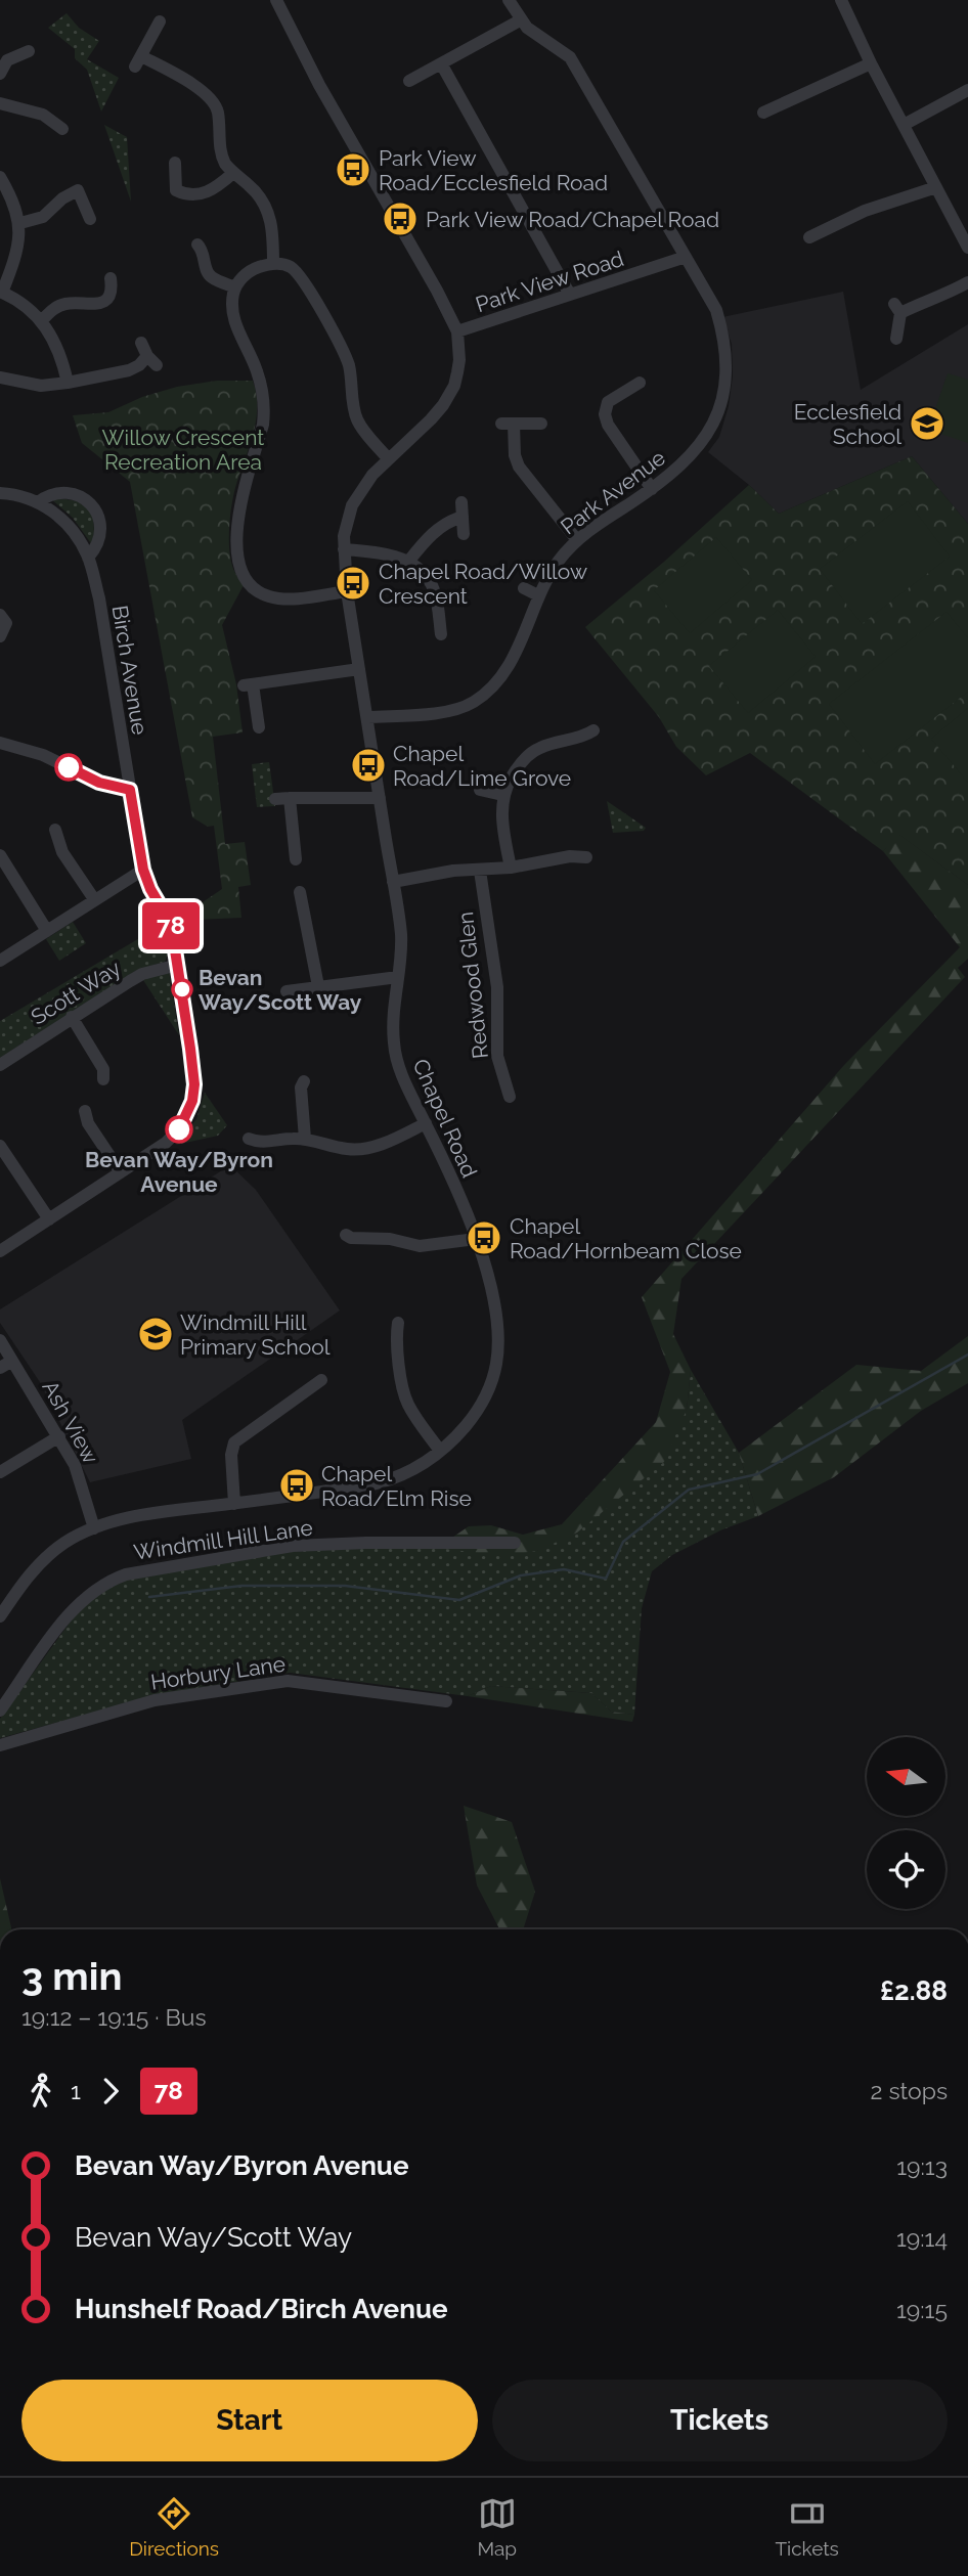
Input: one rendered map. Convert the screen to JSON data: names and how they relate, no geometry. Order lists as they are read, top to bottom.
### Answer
{
  "streets": {
    "street": [
      "Park View Road",
      "Park Avenue",
      "Birch Avenue",
      "Redwood Glen",
      "Scott Way",
      "Chapel Road",
      "Ash View",
      "Windmill Hill Lane",
      "Horbury Lane"
    ]
  },
  "crossings": [
    ["Park View Road", "Park Avenue"],
    ["Park View Road", "Chapel Road"],
    ["Park Avenue", "Chapel Road"],
    ["Birch Avenue", "Scott Way"],
    ["Chapel Road", "Ash View"]
  ],
  "parks": ["Willow Crescent Recreation Area"],
  "places": {
    "bus stop": [
      "Park View Road/Ecclesfield Road",
      "Park View Road/Chapel Road",
      "Chapel Road/Willow Crescent",
      "Chapel Road/Lime Grove",
      "Chapel Road/Hornbeam Close",
      "Chapel Road/Elm Rise"
    ],
    "school or university": ["Ecclesfield School", "Windmill Hill Primary School"],
    "other": ["Bevan Way/Scott Way", "Bevan Way/Byron Avenue"]
  },
  "lines": ["bus line 78"],
  "north": "left",
  "page": {
    "on_map": "78",
    "heading": ["3 min", "19:12 – 19:15 · Bus", "£2.88"],
    "legs": ["1", "78", "2 stops"],
    "list": [
      {
        "name": "Bevan Way/Byron Avenue",
        "value": "19:13"
      },
      {
        "name": "Bevan Way/Scott Way",
        "value": "19:14"
      },
      {
        "name": "Hunshelf Road/Birch Avenue",
        "value": "19:15"
      }
    ],
    "buttons": ["Start", "Tickets"],
    "tabs": ["Directions", "Map", "Tickets"]
  }
}
